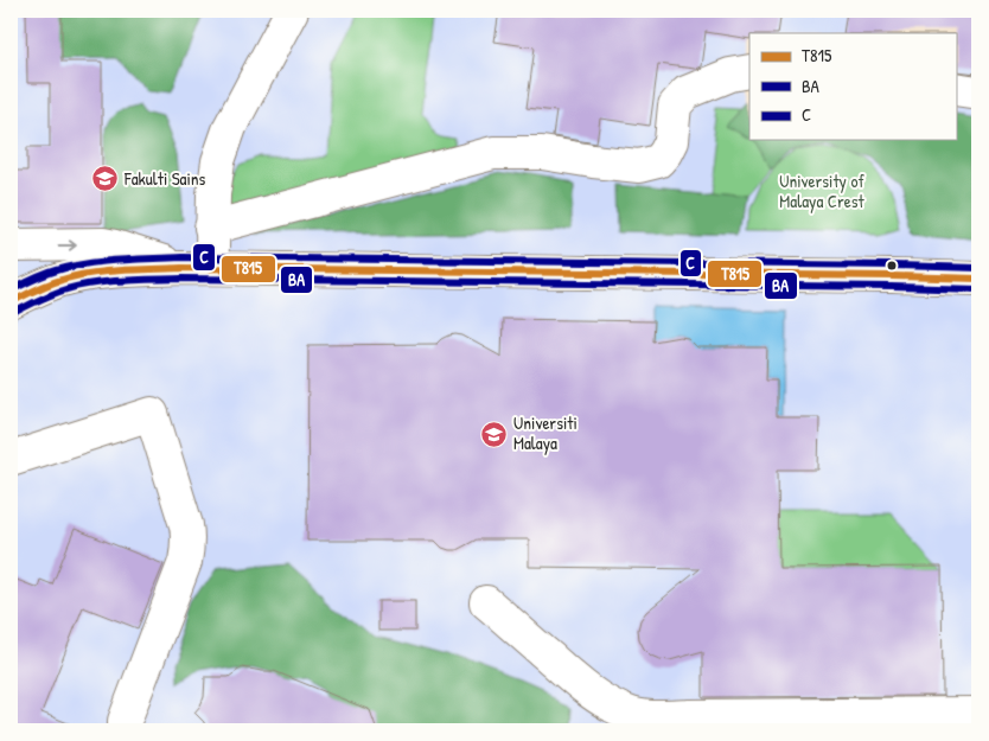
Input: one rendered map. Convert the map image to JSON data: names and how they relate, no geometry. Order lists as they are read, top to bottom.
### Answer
{
  "parks": ["University of Malaya Crest"],
  "places": {
    "school or university": ["Fakulti Sains", "Universiti Malaya"]
  },
  "lines": ["transit line C", "transit line T815", "transit line BA"],
  "legend": ["T815", "BA", "C"]
}
